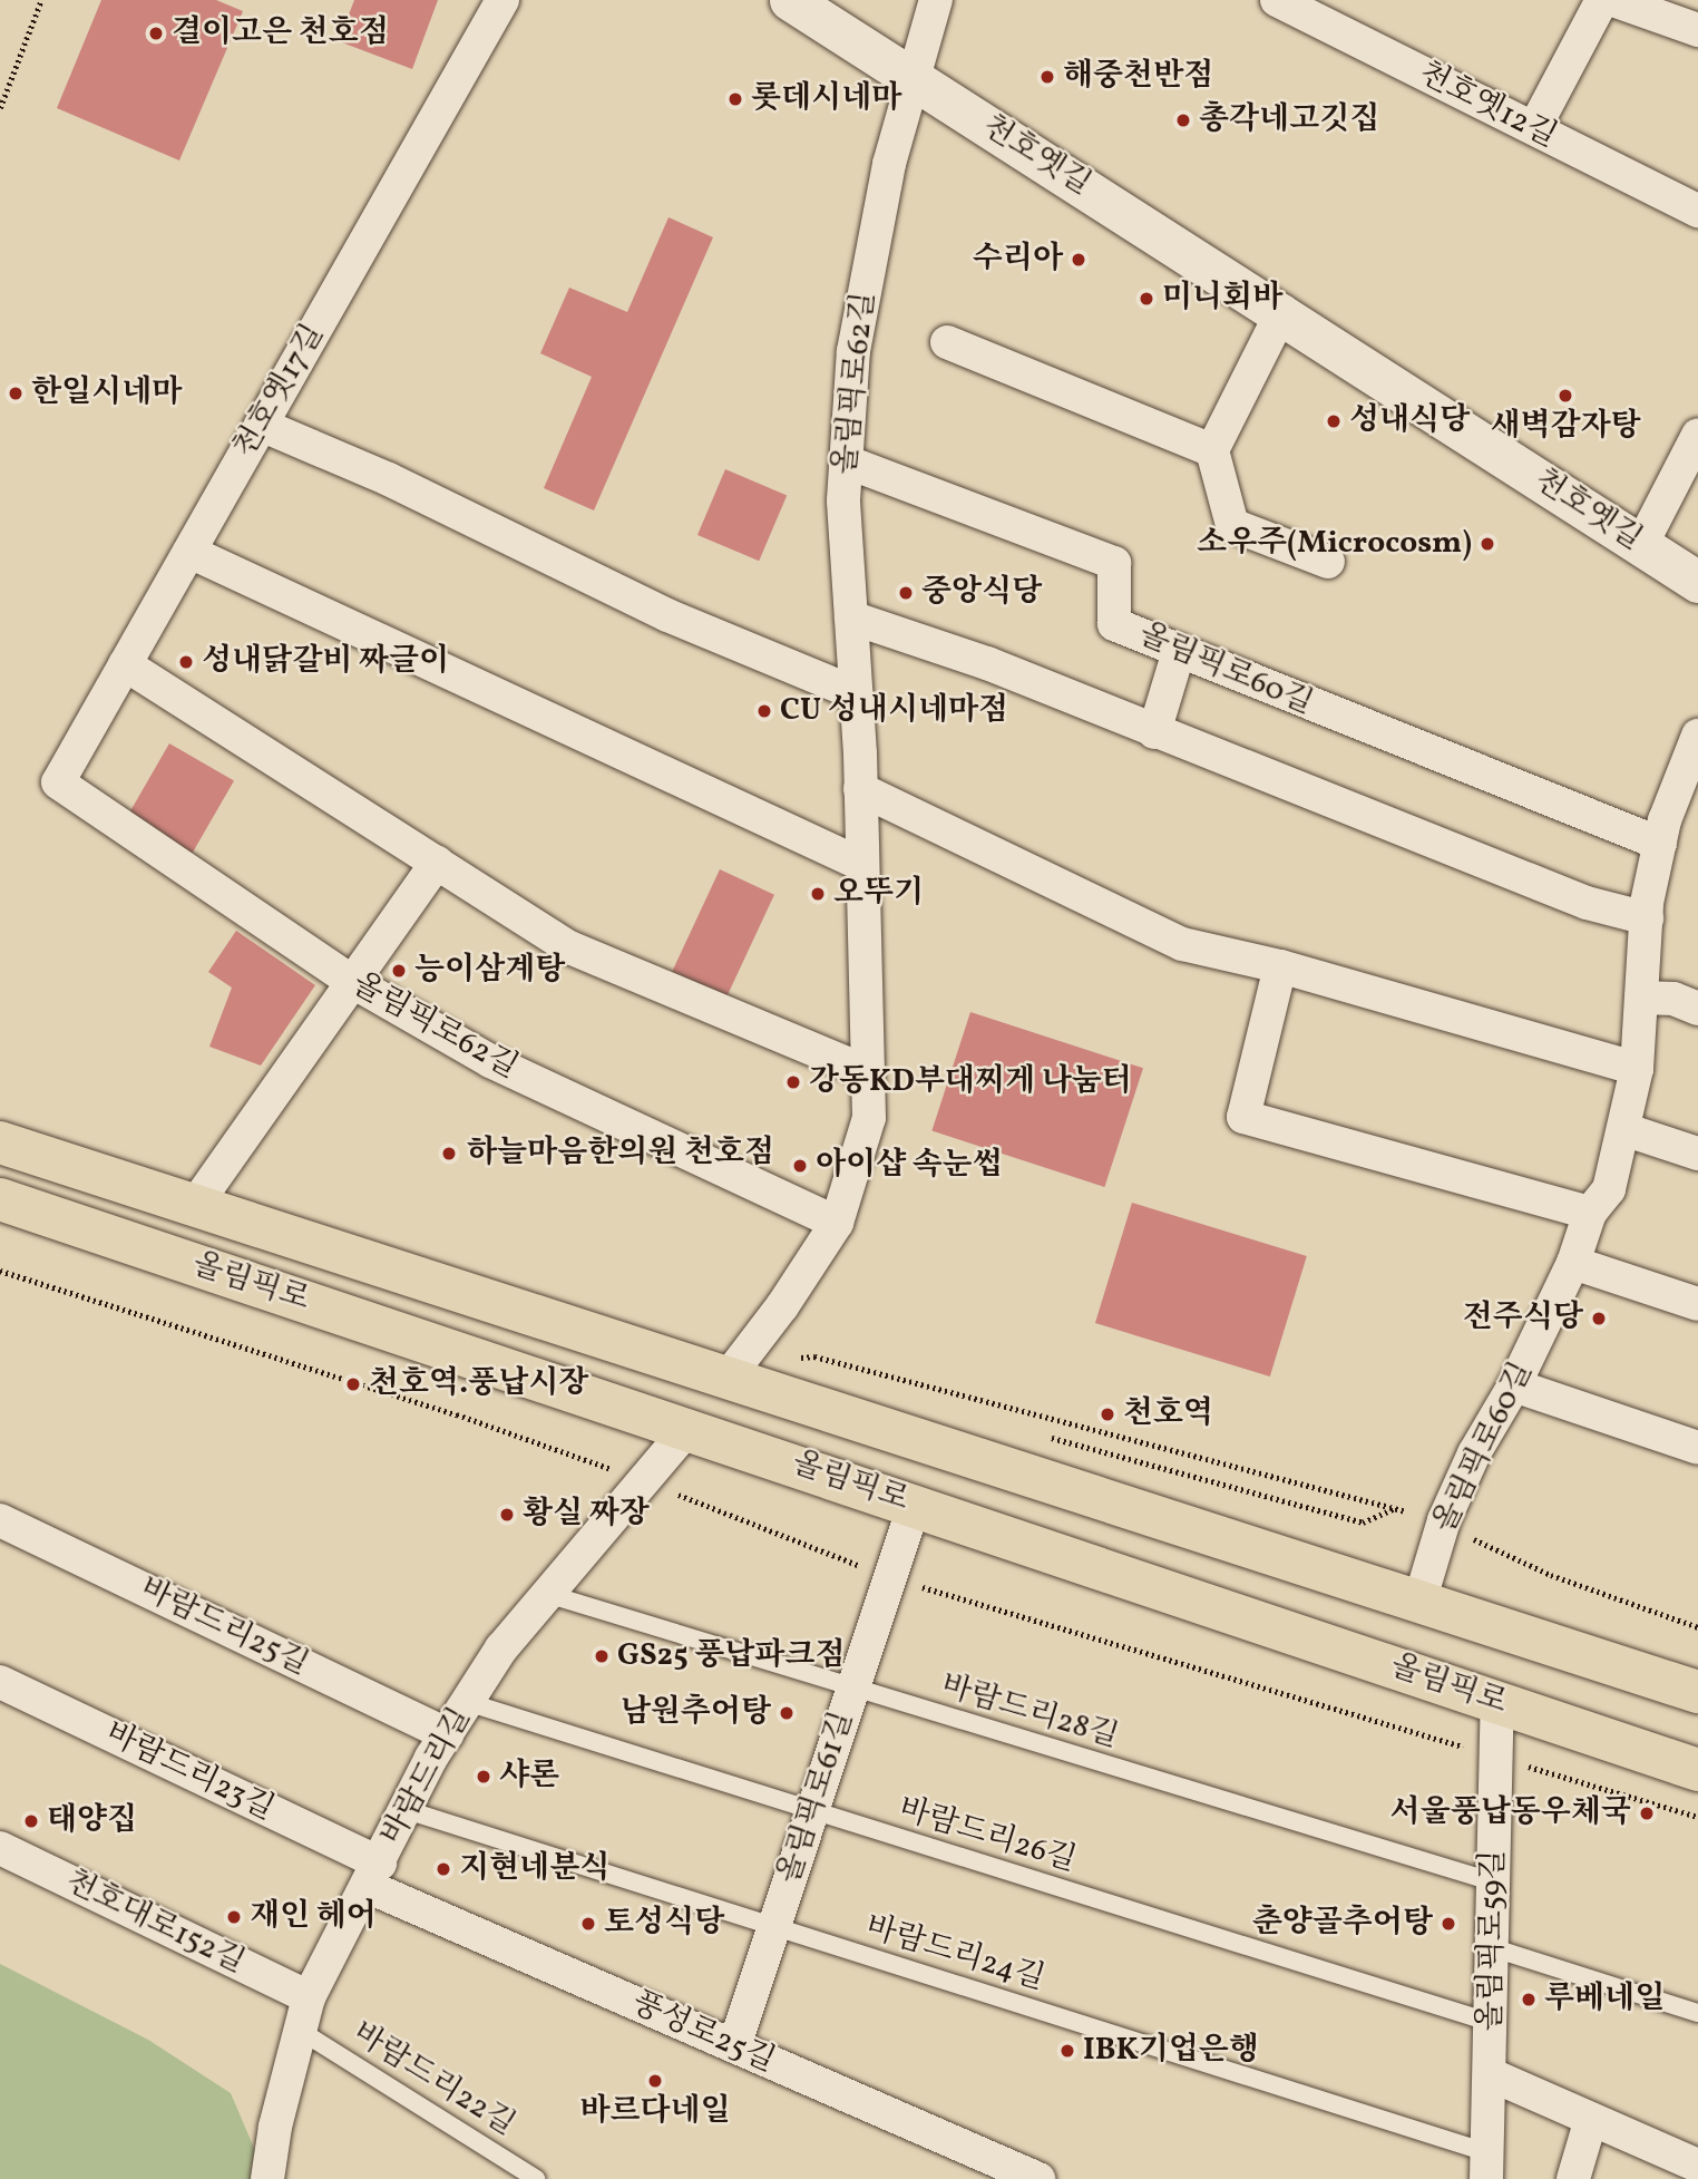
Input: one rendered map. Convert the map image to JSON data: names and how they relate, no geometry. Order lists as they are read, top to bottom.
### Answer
{
  "streets": {
    "main road": ["올림픽로"],
    "street": [
      "천호옛12길",
      "천호옛길",
      "올림픽로62길",
      "천호옛17길",
      "올림픽로60길",
      "바람드리25길",
      "바람드리23길",
      "바람드리길",
      "올림픽로61길",
      "천호대로152길",
      "올림픽로59길",
      "풍성로25길"
    ],
    "lane": [
      "바람드리28길",
      "바람드리26길",
      "바람드리24길",
      "바람드리22길"
    ]
  },
  "crossings": [
    ["천호옛길", "올림픽로62길"],
    ["올림픽로62길", "천호옛17길"],
    ["올림픽로62길", "올림픽로60길"],
    ["올림픽로62길", "올림픽로"],
    ["올림픽로60길", "올림픽로"],
    ["올림픽로", "바람드리길"],
    ["올림픽로", "올림픽로61길"],
    ["올림픽로", "올림픽로59길"],
    ["바람드리25길", "바람드리길"],
    ["바람드리28길", "바람드리길"],
    ["바람드리28길", "올림픽로61길"],
    ["바람드리28길", "올림픽로59길"],
    ["바람드리23길", "바람드리길"],
    ["바람드리23길", "풍성로25길"],
    ["바람드리길", "바람드리26길"],
    ["바람드리길", "천호대로152길"],
    ["바람드리길", "바람드리24길"],
    ["바람드리길", "풍성로25길"],
    ["바람드리길", "바람드리22길"],
    ["올림픽로61길", "바람드리26길"],
    ["올림픽로61길", "바람드리24길"],
    ["올림픽로61길", "풍성로25길"],
    ["바람드리26길", "올림픽로59길"],
    ["올림픽로59길", "바람드리24길"]
  ],
  "places": [
    "결이고은 천호점",
    "해중천반점",
    "롯데시네마",
    "총각네고깃집",
    "수리아",
    "미니회바",
    "한일시네마",
    "새벽감자탕",
    "성내식당",
    "소우주(Microcosm)",
    "중앙식당",
    "성내닭갈비 짜글이",
    "CU 성내시네마점",
    "오뚜기",
    "능이삼계탕",
    "강동KD부대찌게 나눔터",
    "하늘마음한의원 천호점",
    "아이샵 속눈썹",
    "전주식당",
    "천호역.풍납시장",
    "천호역",
    "황실 짜장",
    "GS25 풍납파크점",
    "남원추어탕",
    "샤론",
    "서울풍납동우체국",
    "태양집",
    "지현네분식",
    "재인 헤어",
    "토성식당",
    "춘양골추어탕",
    "루베네일",
    "IBK기업은행",
    "바르다네일"
  ]
}
